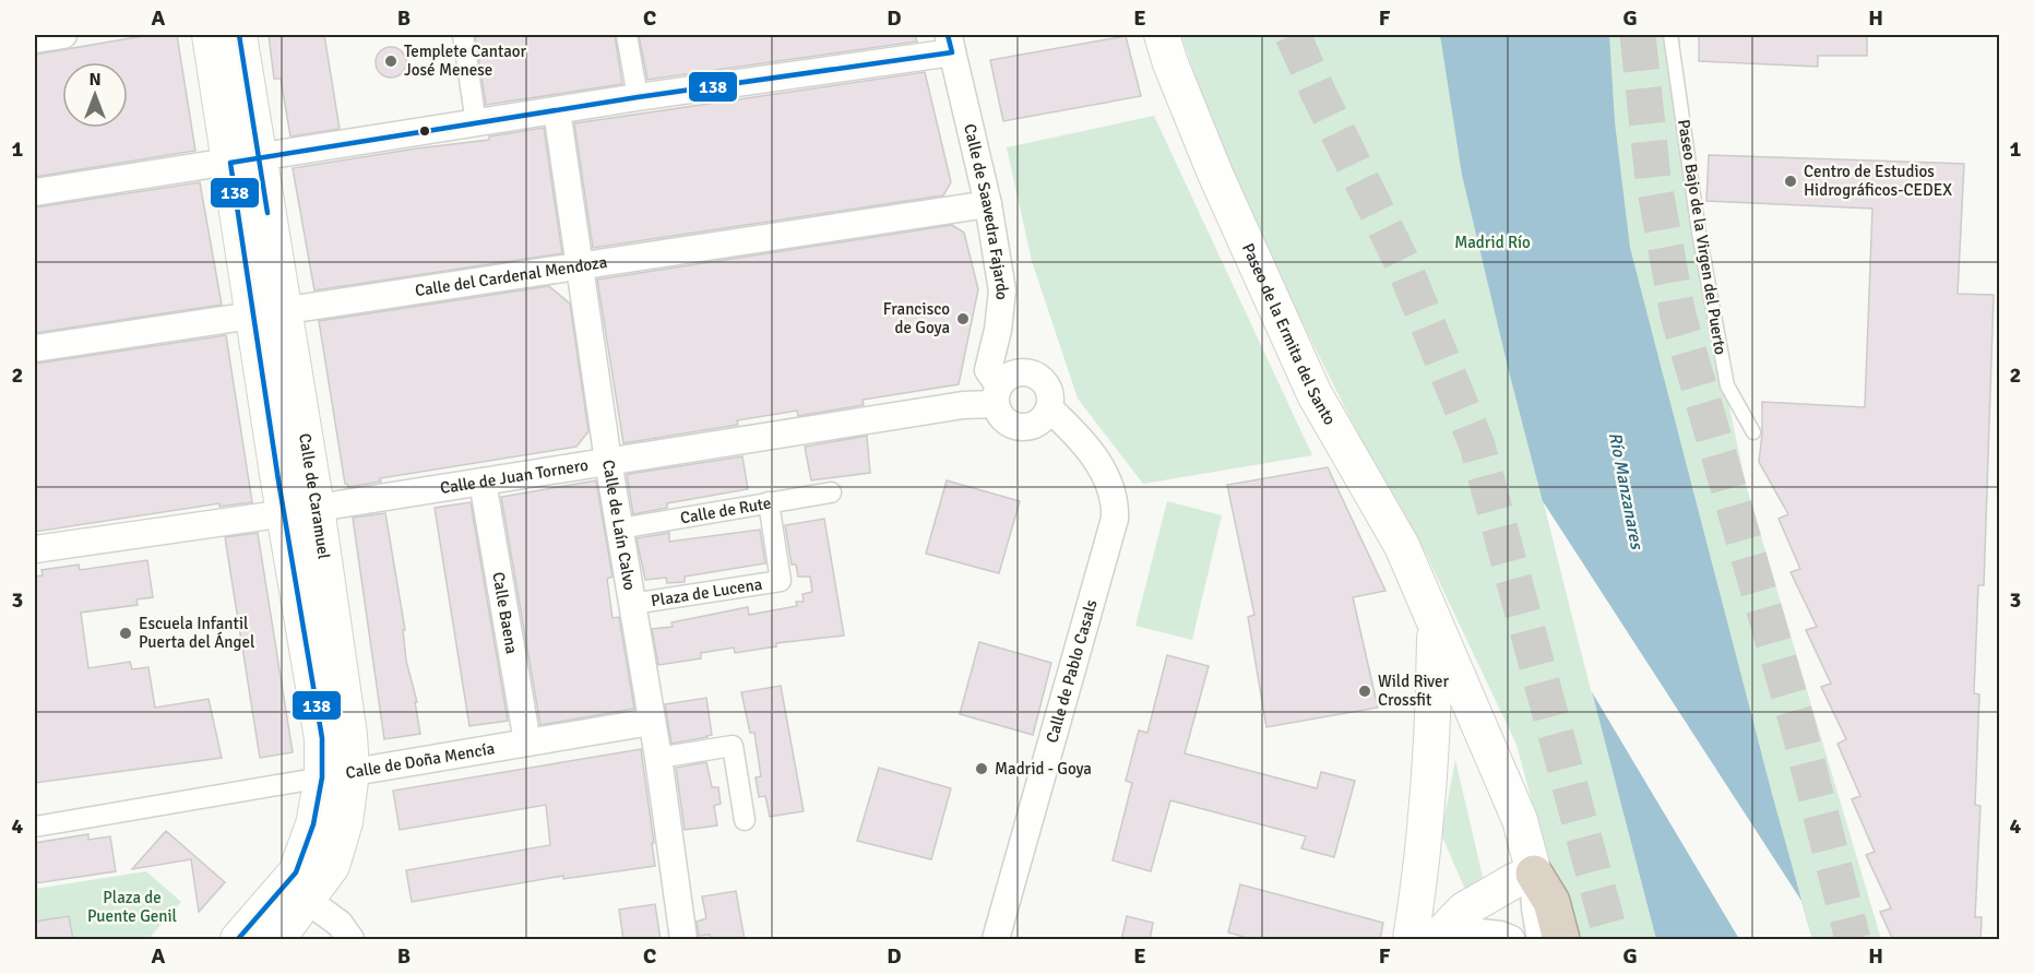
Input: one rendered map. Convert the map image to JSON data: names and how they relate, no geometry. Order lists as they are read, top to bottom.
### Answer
{
  "streets": {
    "street": [
      "Calle de Saavedra Fajardo",
      "Calle del Cardenal Mendoza",
      "Paseo de la Ermita del Santo",
      "Calle de Juan Tornero",
      "Calle de Caramuel",
      "Calle de Rute",
      "Calle de Laín Calvo",
      "Plaza de Lucena",
      "Calle Baena",
      "Calle de Pablo Casals",
      "Calle de Doña Mencía"
    ],
    "lane": ["Paseo Bajo de la Virgen del Puerto"]
  },
  "crossings": [
    ["Calle de Saavedra Fajardo", "Calle del Cardenal Mendoza"],
    ["Calle de Saavedra Fajardo", "Calle de Juan Tornero"],
    ["Calle de Saavedra Fajardo", "Calle de Pablo Casals"],
    ["Calle del Cardenal Mendoza", "Calle de Caramuel"],
    ["Calle del Cardenal Mendoza", "Calle de Laín Calvo"],
    ["Calle de Juan Tornero", "Calle de Caramuel"],
    ["Calle de Juan Tornero", "Calle de Laín Calvo"],
    ["Calle de Juan Tornero", "Calle Baena"],
    ["Calle de Juan Tornero", "Calle de Pablo Casals"],
    ["Calle de Caramuel", "Calle de Doña Mencía"],
    ["Calle de Rute", "Calle de Laín Calvo"],
    ["Calle de Rute", "Plaza de Lucena"],
    ["Calle de Laín Calvo", "Plaza de Lucena"],
    ["Calle de Laín Calvo", "Calle de Doña Mencía"],
    ["Calle Baena", "Calle de Doña Mencía"]
  ],
  "water": ["Río Manzanares"],
  "parks": ["Madrid Río", "Plaza de Puente Genil"],
  "places": [
    "Templete Cantaor José Menese",
    "Centro de Estudios Hidrográficos-CEDEX",
    "Francisco de Goya",
    "Escuela Infantil Puerta del Ángel",
    "Wild River Crossfit",
    "Madrid - Goya"
  ],
  "lines": ["transit line 138"],
  "north": "top",
  "grid": {
    "columns": [
      "A",
      "B",
      "C",
      "D",
      "E",
      "F",
      "G",
      "H"
    ],
    "rows": [
      "1",
      "2",
      "3",
      "4"
    ]
  }
}
